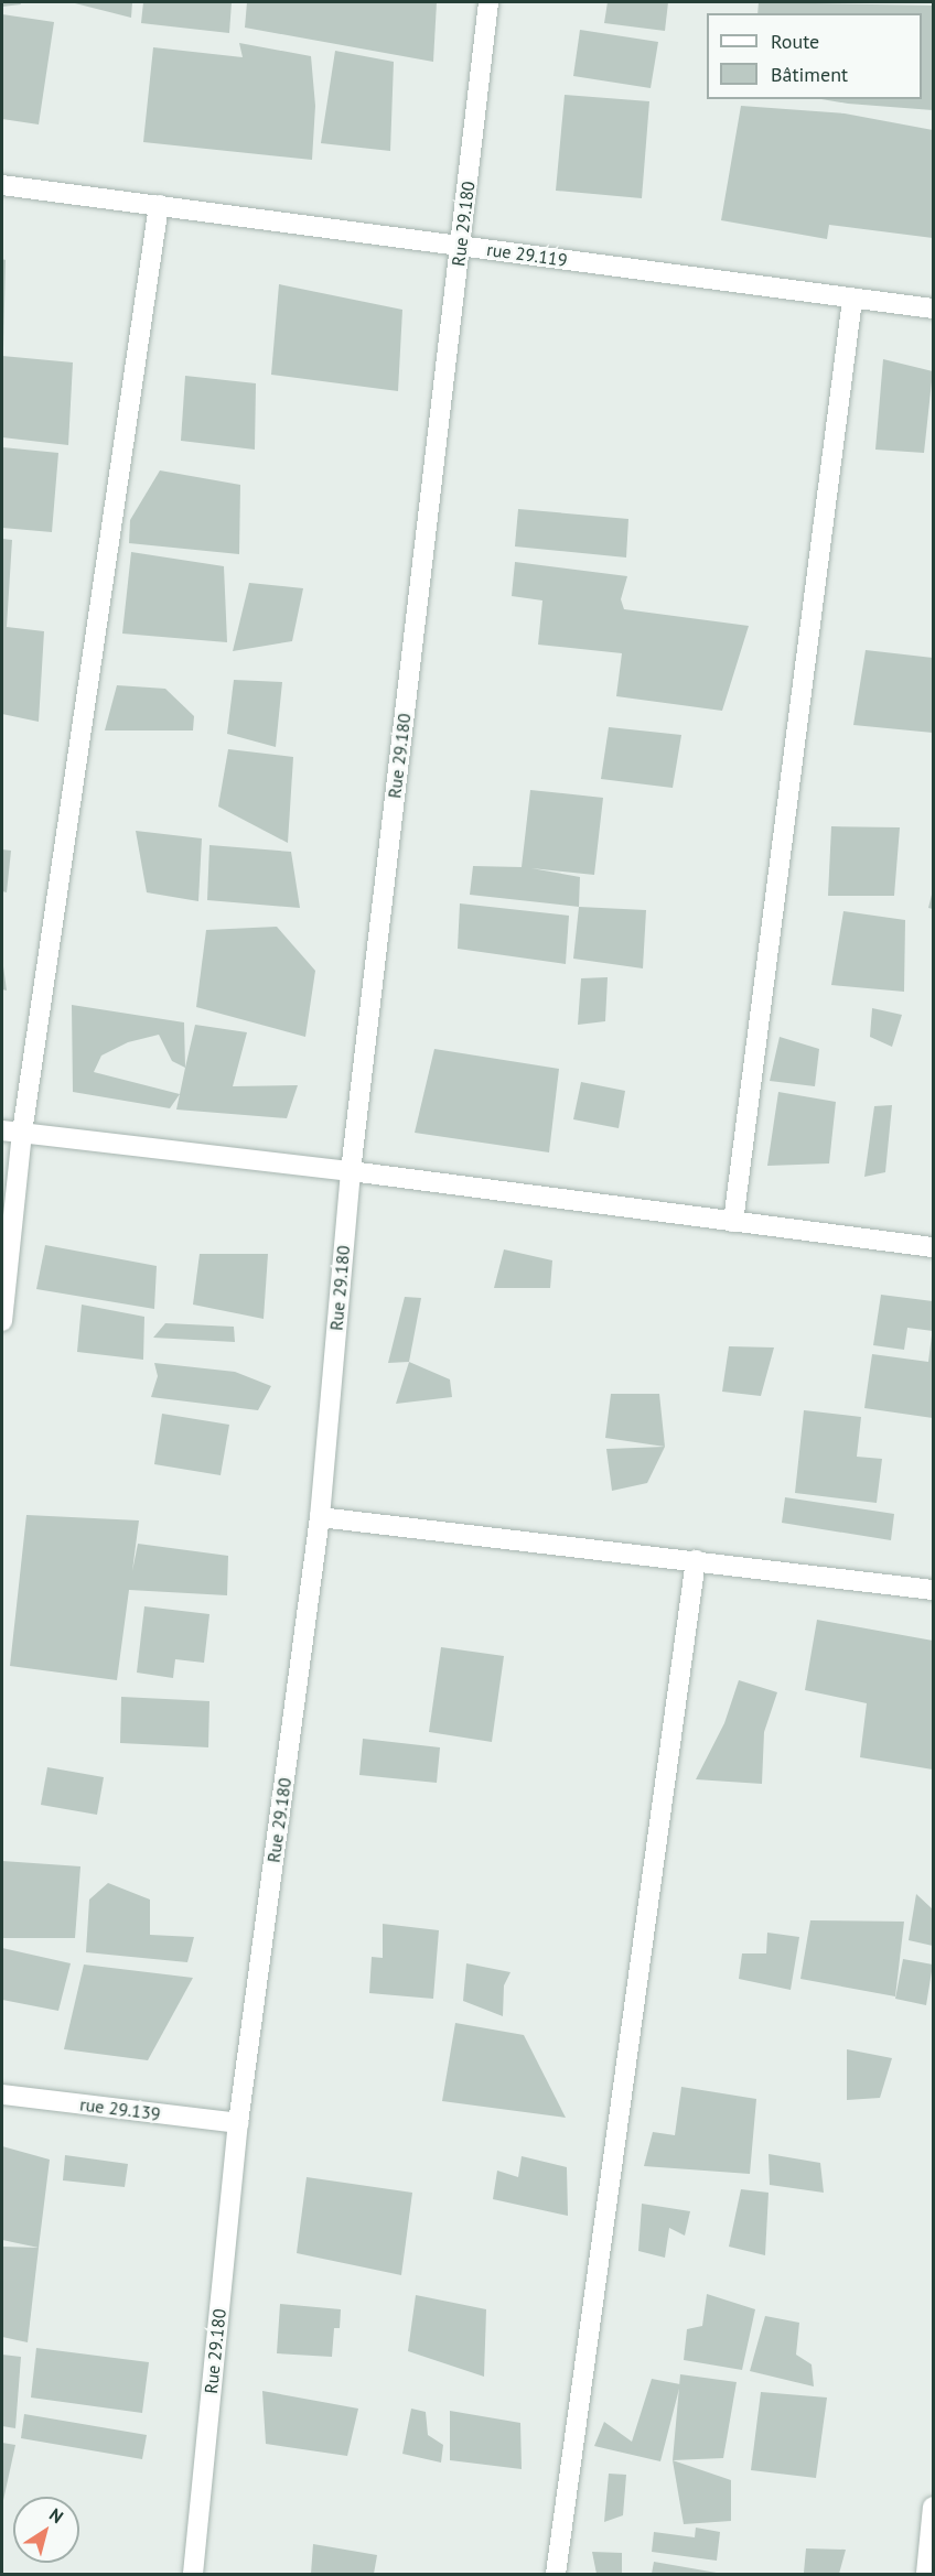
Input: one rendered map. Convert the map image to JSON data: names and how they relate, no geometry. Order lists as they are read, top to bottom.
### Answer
{
  "streets": {
    "street": ["Rue 29.180", "rue 29.119", "rue 29.139"]
  },
  "crossings": [
    ["Rue 29.180", "rue 29.119"],
    ["Rue 29.180", "rue 29.139"]
  ],
  "legend": ["Route", "Bâtiment"],
  "north": "top right"
}
